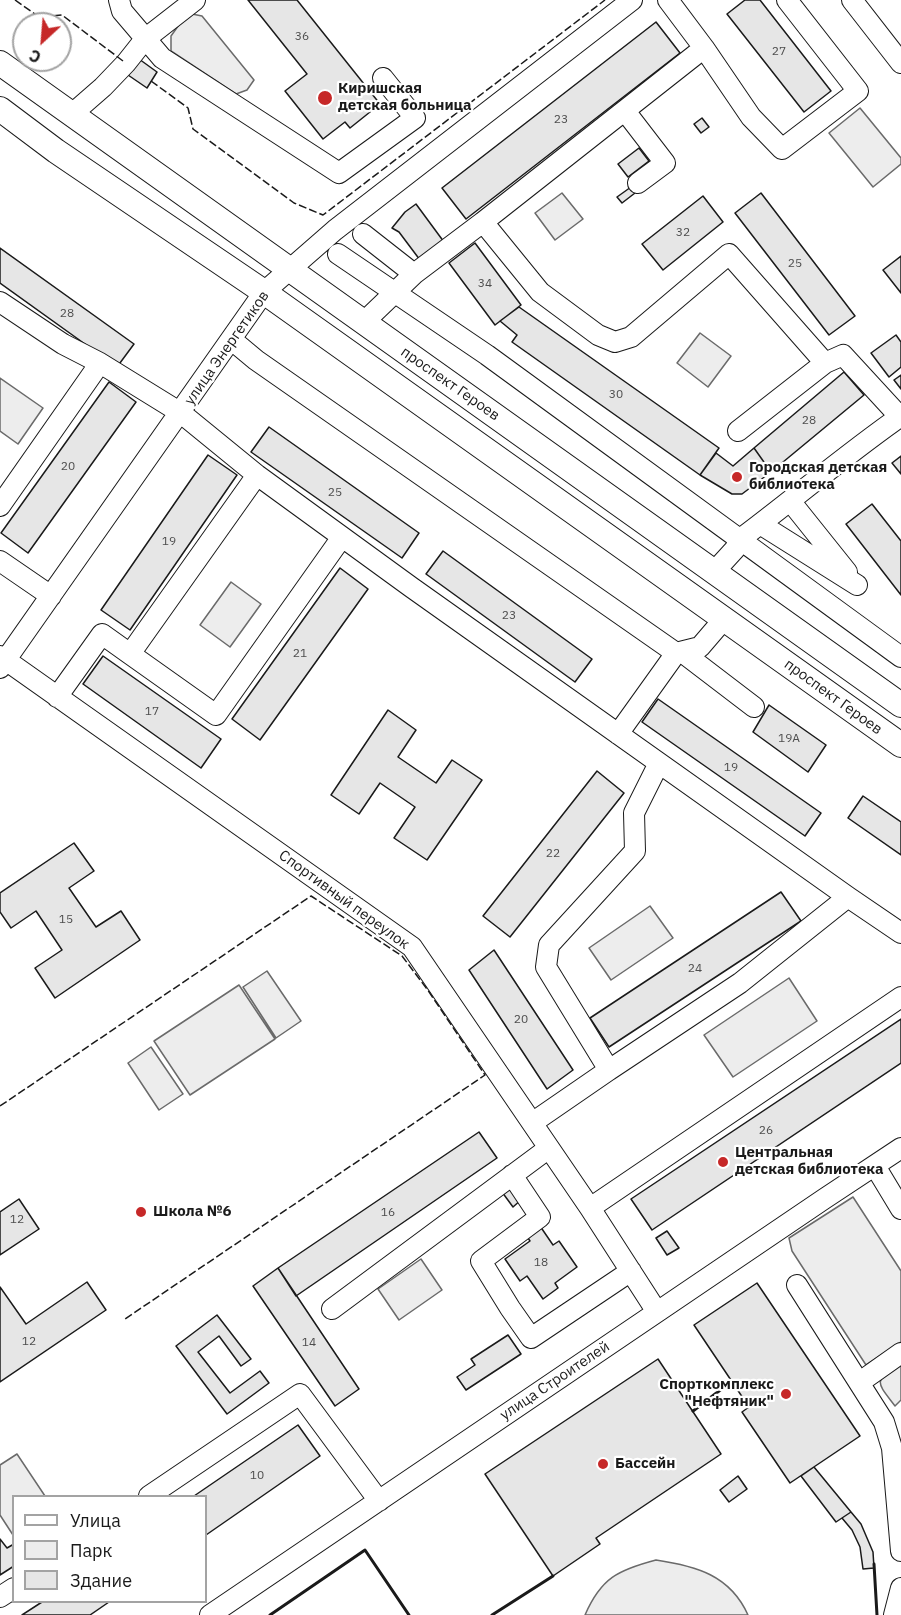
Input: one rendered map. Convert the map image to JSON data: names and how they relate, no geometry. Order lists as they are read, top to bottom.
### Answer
{
  "streets": {
    "main road": ["проспект Героев"],
    "street": ["улица Энергетиков", "Спортивный переулок", "улица Строителей"]
  },
  "crossings": [
    ["улица Энергетиков", "проспект Героев"],
    ["улица Энергетиков", "Спортивный переулок"],
    ["Спортивный переулок", "улица Строителей"]
  ],
  "places": [
    "Киришская детская больница",
    "Городская детская библиотека",
    "Центральная детская библиотека",
    "Школа №6",
    "Спорткомплекс \"Нефтяник\"",
    "Бассейн"
  ],
  "house_numbers": [
    "36",
    "27",
    "23",
    "32",
    "25",
    "34",
    "28",
    "30",
    "28",
    "20",
    "25",
    "19",
    "23",
    "21",
    "17",
    "19А",
    "19",
    "22",
    "15",
    "24",
    "20",
    "26",
    "16",
    "12",
    "18",
    "12",
    "14",
    "10"
  ],
  "legend": ["Улица", "Парк", "Здание"],
  "north": "bottom left"
}
